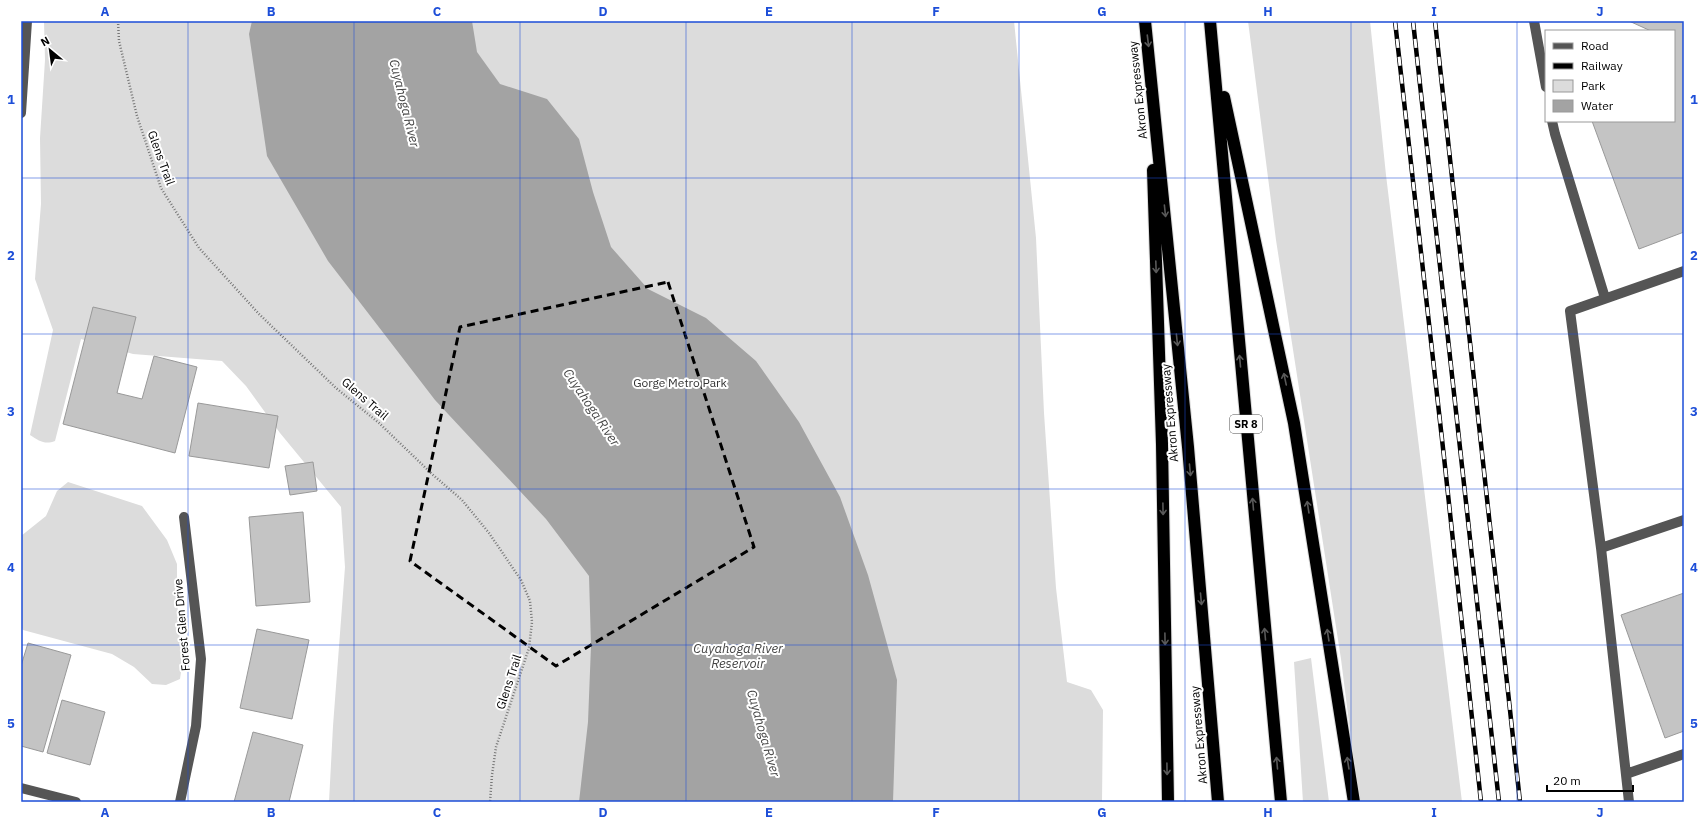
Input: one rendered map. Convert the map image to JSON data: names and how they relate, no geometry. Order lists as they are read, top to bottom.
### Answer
{
  "streets": {
    "highway": ["Akron Expressway", "SR 8"],
    "street": ["Forest Glen Drive"],
    "path": ["Glens Trail"]
  },
  "water": ["Cuyahoga River", "Cuyahoga River Reservoir"],
  "parks": ["Gorge Metro Park"],
  "legend": [
    "Road",
    "Railway",
    "Park",
    "Water"
  ],
  "scale_bar": "20 m",
  "north": "top left",
  "grid": {
    "columns": [
      "A",
      "B",
      "C",
      "D",
      "E",
      "F",
      "G",
      "H",
      "I",
      "J"
    ],
    "rows": [
      "1",
      "2",
      "3",
      "4",
      "5"
    ]
  }
}
